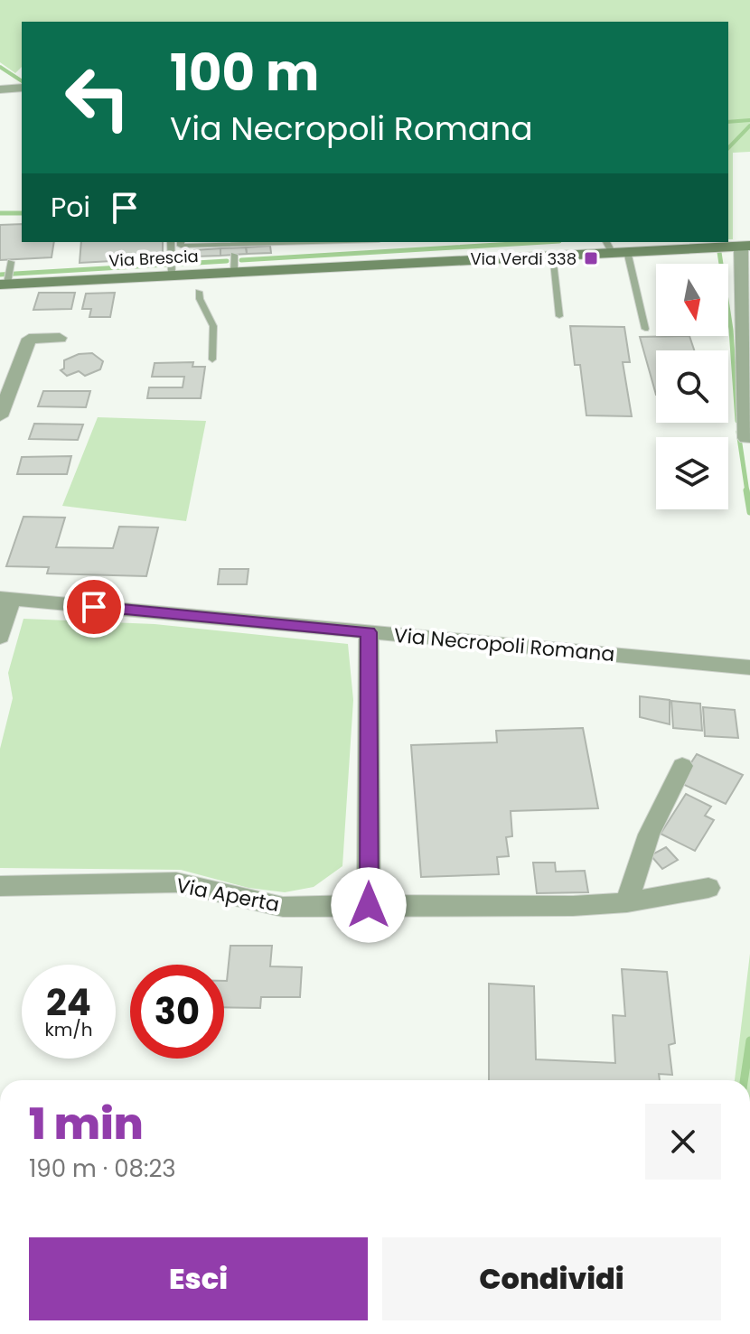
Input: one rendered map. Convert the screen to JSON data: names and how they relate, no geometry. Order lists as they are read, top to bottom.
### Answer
{
  "streets": {
    "main road": ["Via Brescia"],
    "street": ["Via Necropoli Romana", "Via Aperta"]
  },
  "places": {
    "transit": ["Via Verdi 338"]
  },
  "north": "bottom",
  "page": {
    "turn": ["100 m", "Via Necropoli Romana"],
    "then": "Poi",
    "speed": "24 km/h",
    "limit": "30",
    "heading": ["1 min", "190 m · 08:23"],
    "buttons": ["Esci", "Condividi"]
  }
}
